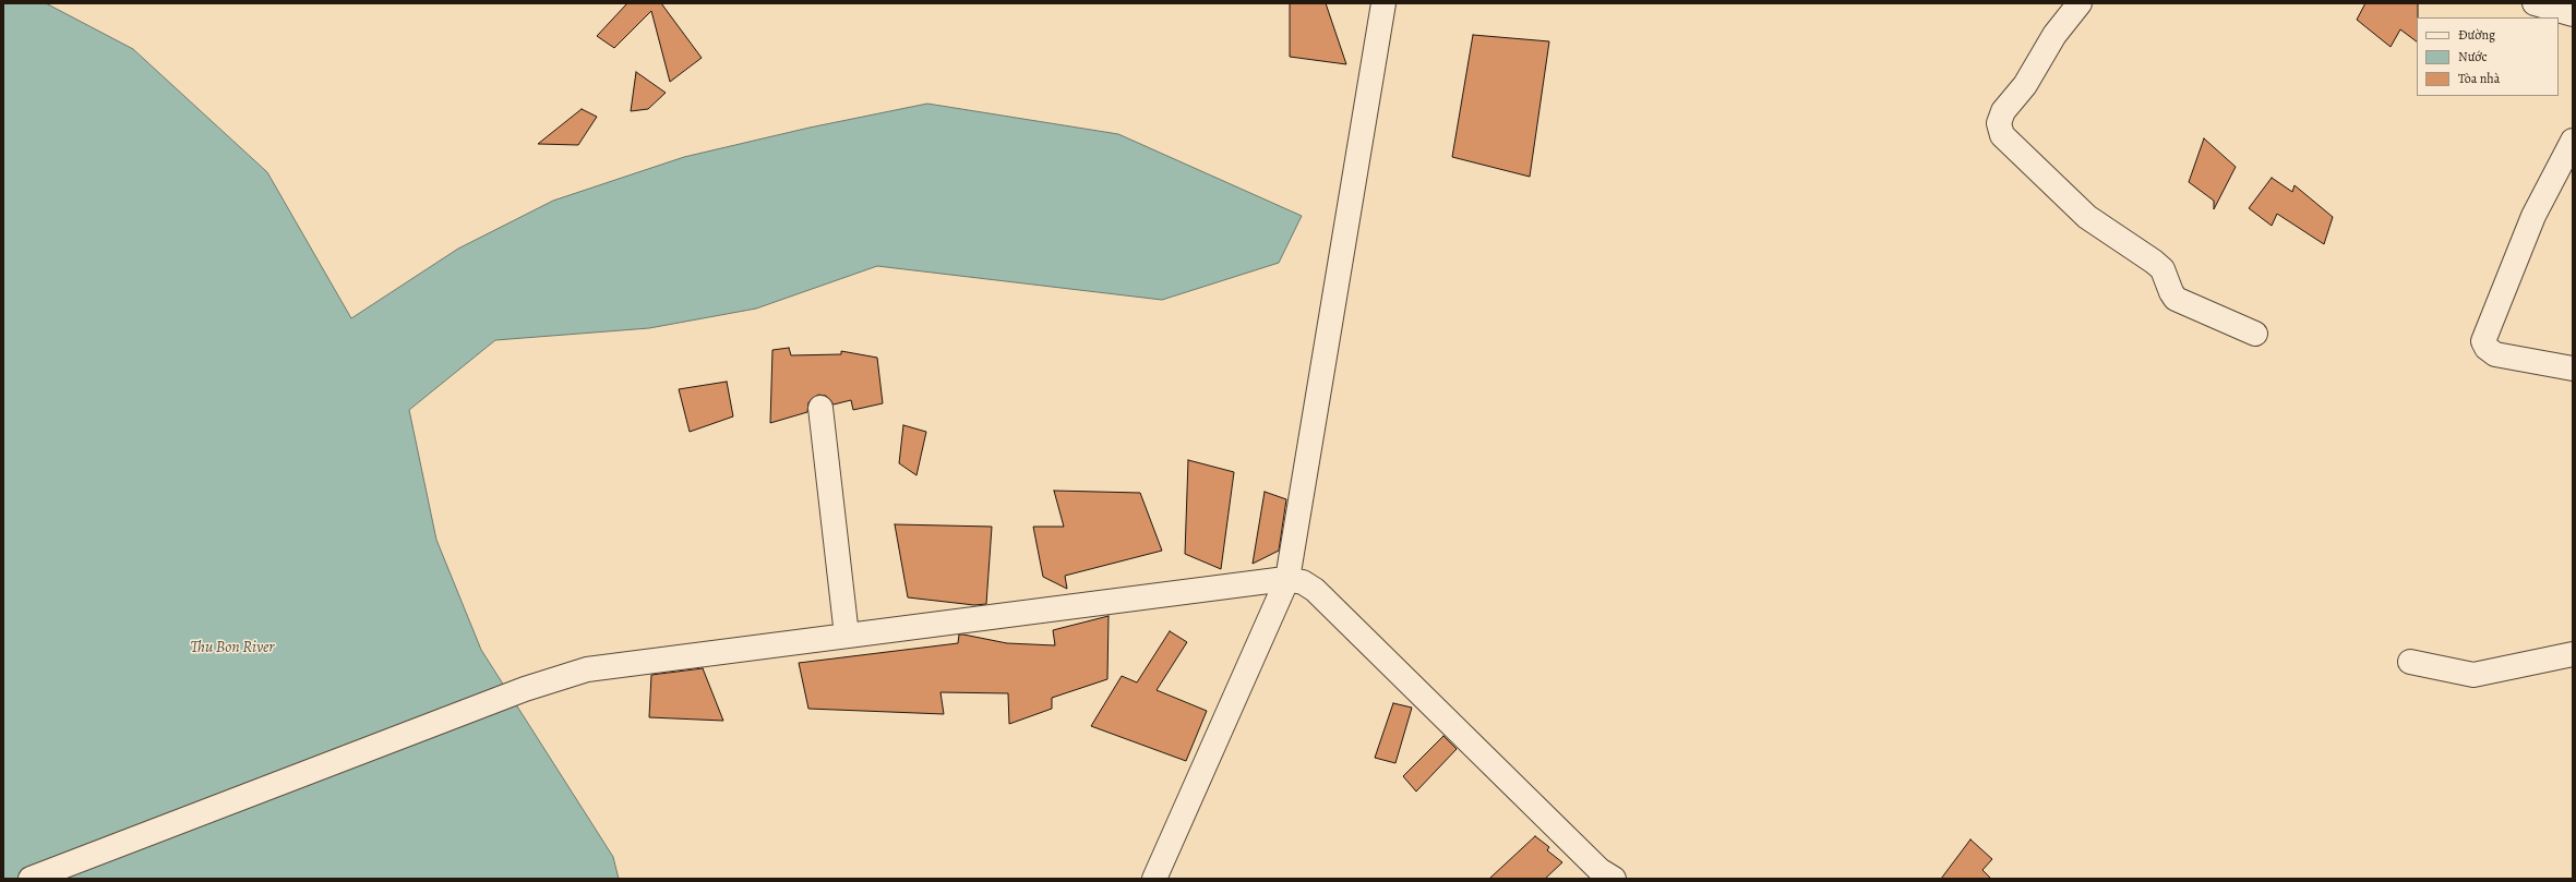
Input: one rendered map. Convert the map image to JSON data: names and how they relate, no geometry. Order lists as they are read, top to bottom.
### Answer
{
  "water": ["Thu Bon River"],
  "legend": ["Đường", "Nước", "Tòa nhà"]
}
